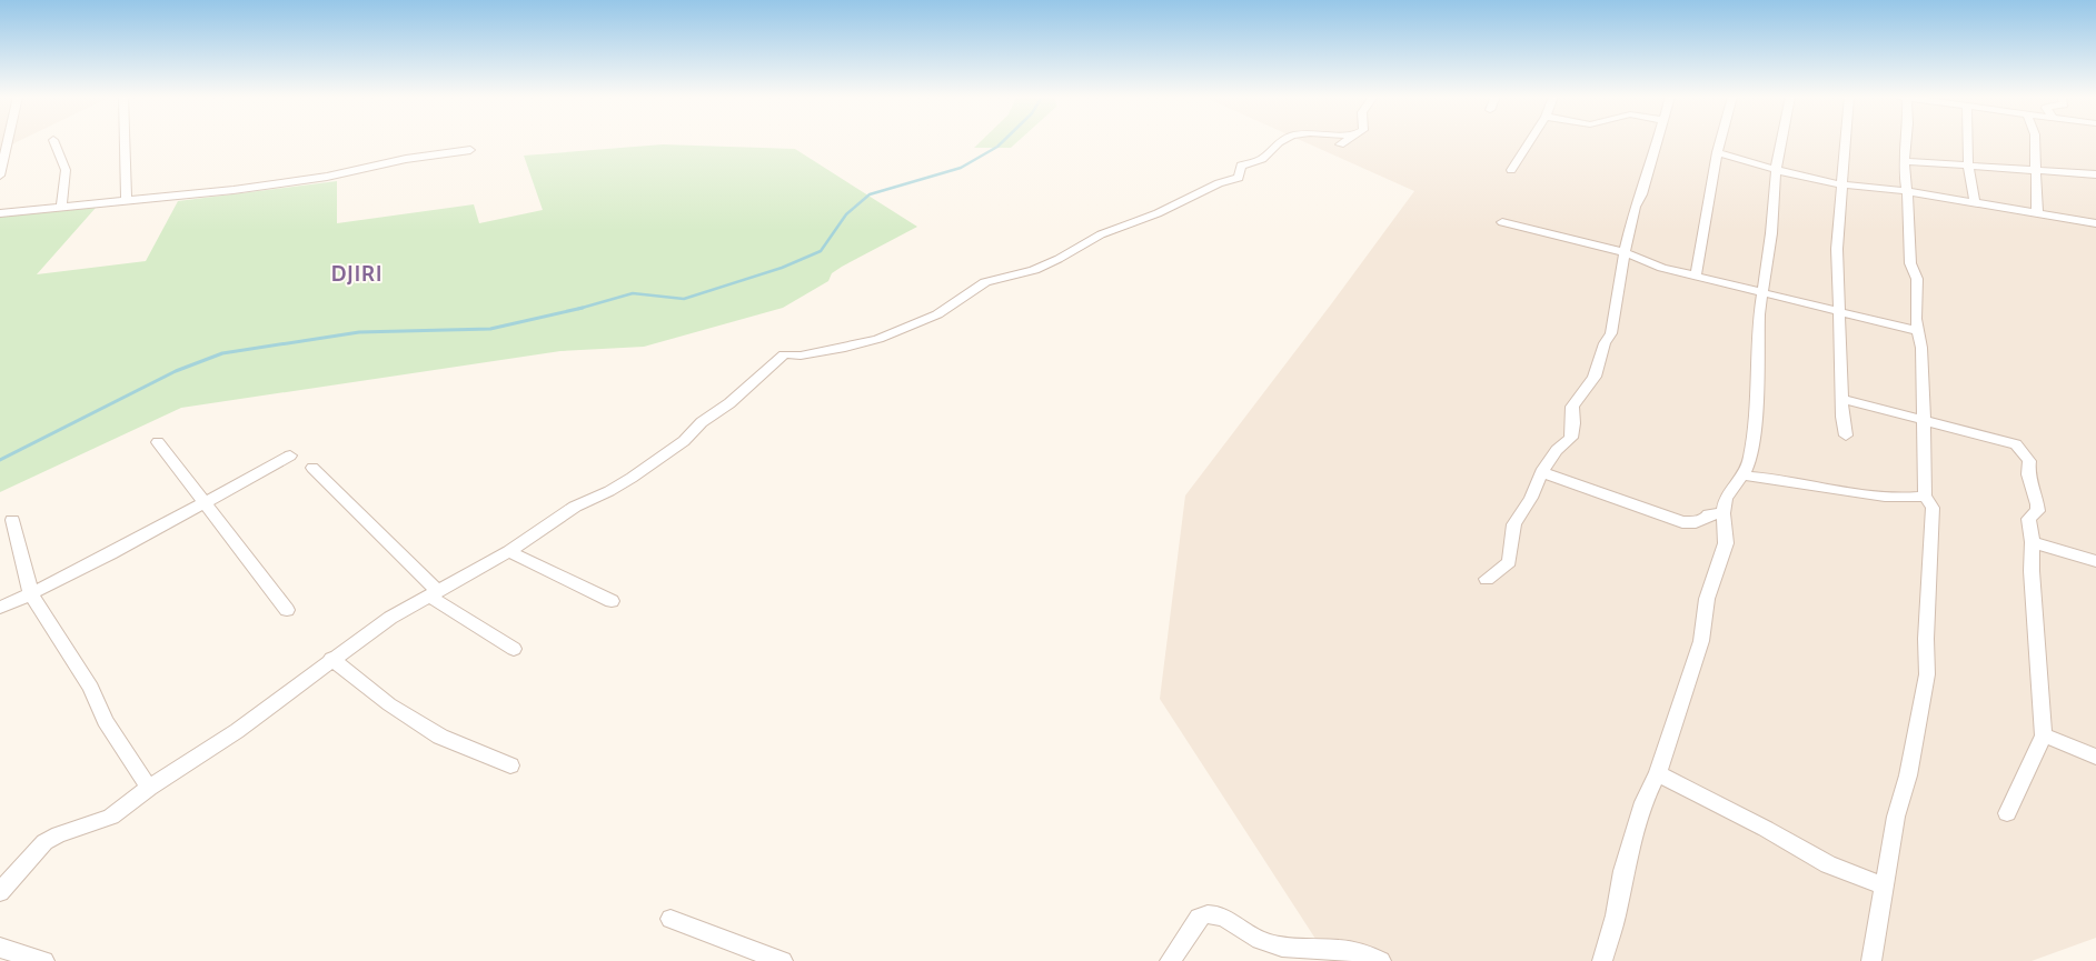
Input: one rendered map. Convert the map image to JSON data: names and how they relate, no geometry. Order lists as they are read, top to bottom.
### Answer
{
  "districts": ["DJIRI"]
}
